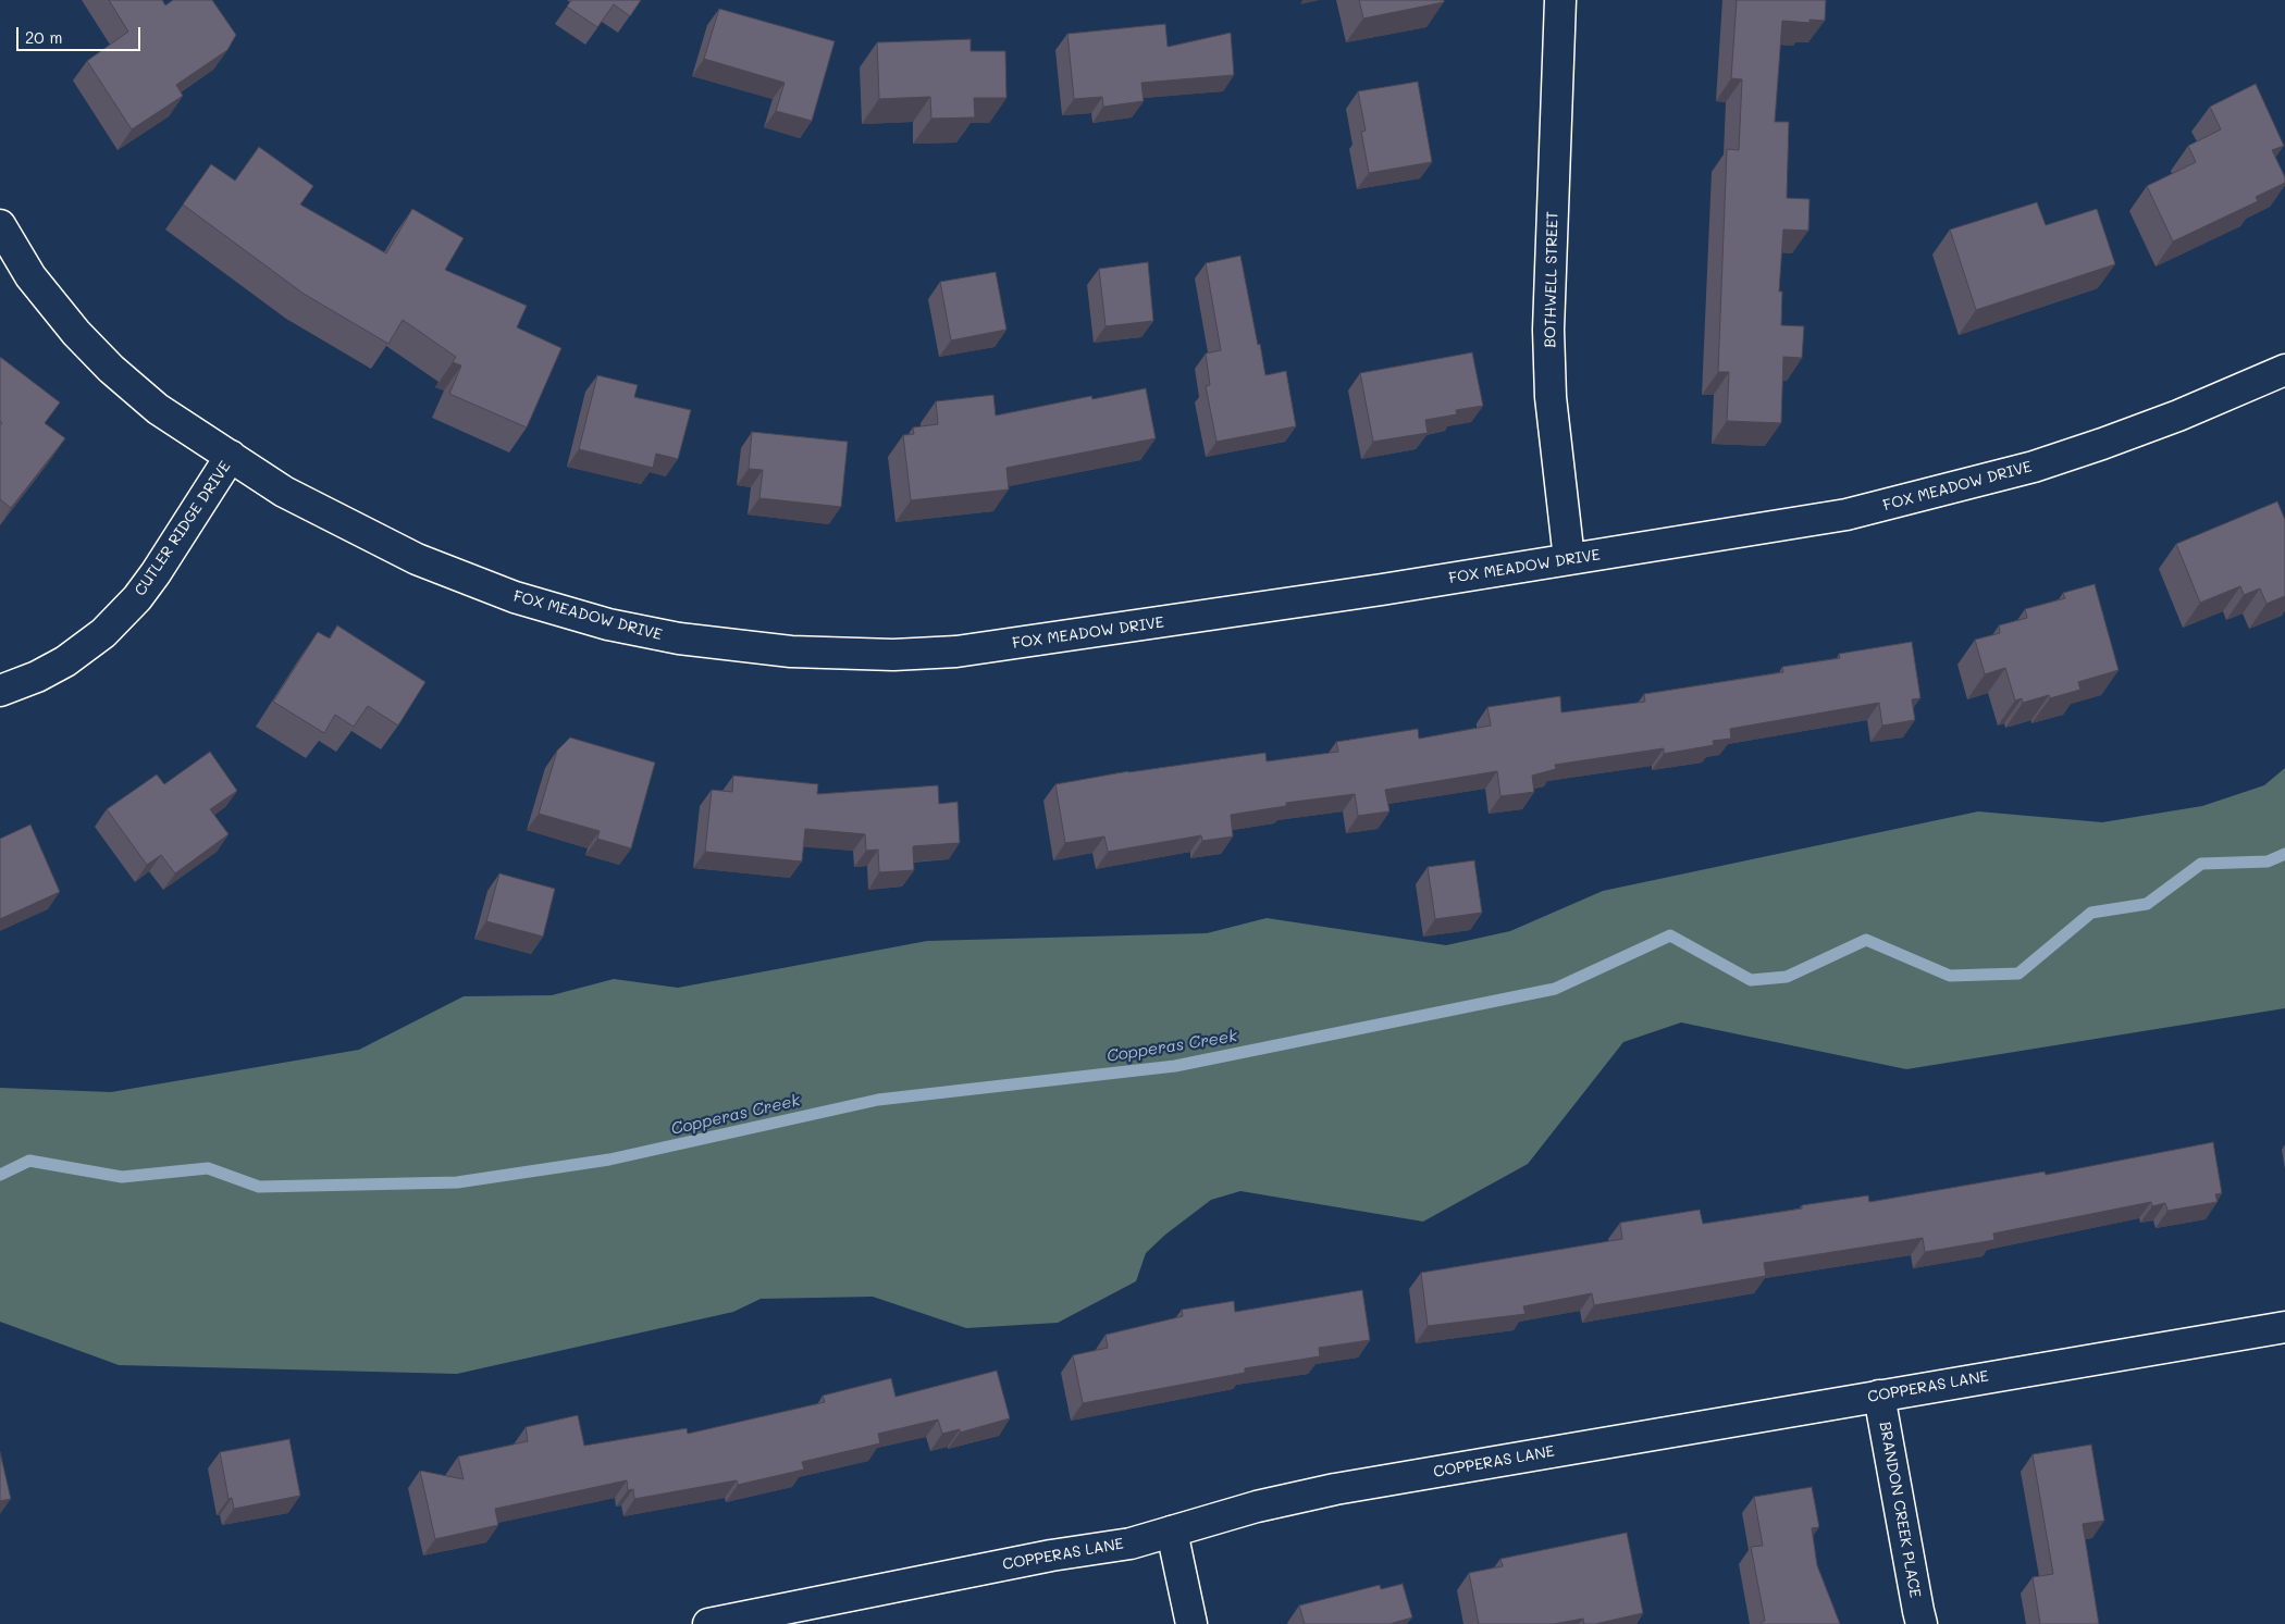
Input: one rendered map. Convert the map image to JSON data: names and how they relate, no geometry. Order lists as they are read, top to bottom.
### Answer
{
  "streets": {
    "street": [
      "BOTHWELL STREET",
      "FOX MEADOW DRIVE",
      "CUTLER RIDGE DRIVE",
      "COPPERAS LANE",
      "BRANDON CREEK PLACE"
    ]
  },
  "crossings": [
    ["BOTHWELL STREET", "FOX MEADOW DRIVE"],
    ["FOX MEADOW DRIVE", "CUTLER RIDGE DRIVE"],
    ["COPPERAS LANE", "BRANDON CREEK PLACE"]
  ],
  "water": ["Copperas Creek"],
  "scale_bar": "20 m"
}
